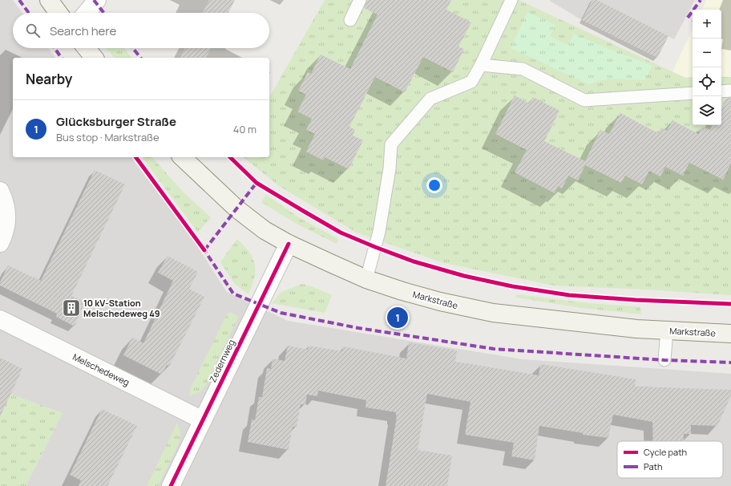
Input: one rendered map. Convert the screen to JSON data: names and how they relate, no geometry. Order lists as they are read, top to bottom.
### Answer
{
  "streets": {
    "main road": ["Markstraße"],
    "street": ["Zedernweg", "Melschedeweg"]
  },
  "crossings": [
    ["Markstraße", "Zedernweg"],
    ["Zedernweg", "Melschedeweg"]
  ],
  "places": {
    "building": ["10 kV-Station Melschedeweg 49"]
  },
  "legend": ["Cycle path", "Path"],
  "page": {
    "map_buttons": ["+", "−"],
    "search": "Search here",
    "heading": "Nearby",
    "list": [
      {
        "mark": "1",
        "name": "Glücksburger Straße",
        "note": "Bus stop · Markstraße",
        "value": "40 m"
      }
    ],
    "pins": "1"
  }
}
